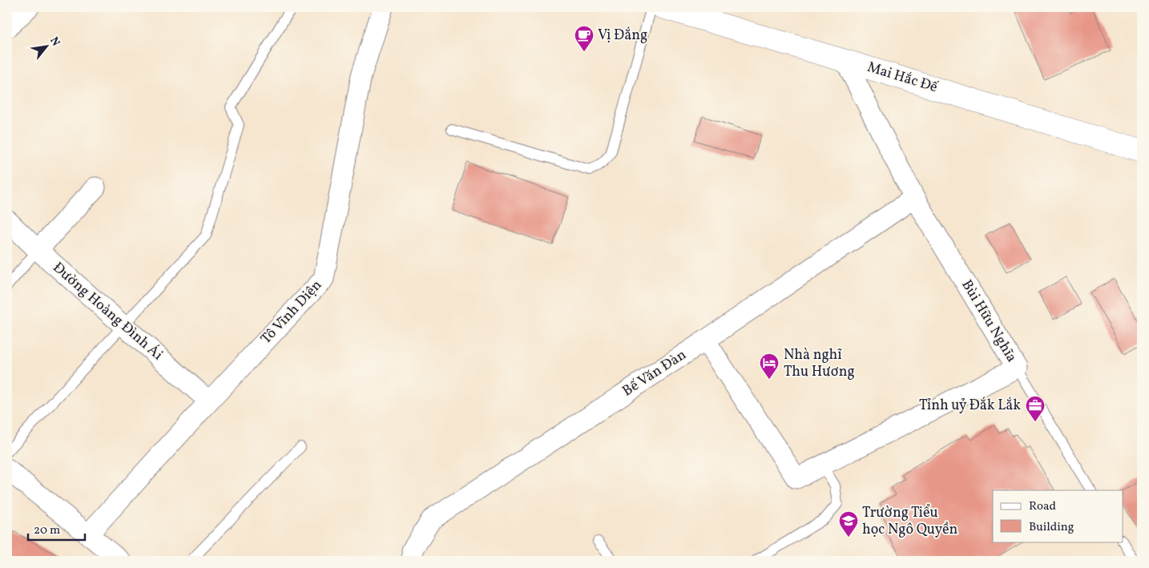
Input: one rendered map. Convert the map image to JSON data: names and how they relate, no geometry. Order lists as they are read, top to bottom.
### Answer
{
  "streets": {
    "street": [
      "Mai Hắc Đế",
      "Đường Hoàng Đình Ái",
      "Tô Vĩnh Diện",
      "Bùi Hữu Nghĩa",
      "Bế Văn Đàn"
    ]
  },
  "crossings": [
    ["Mai Hắc Đế", "Bùi Hữu Nghĩa"],
    ["Đường Hoàng Đình Ái", "Tô Vĩnh Diện"],
    ["Bùi Hữu Nghĩa", "Bế Văn Đàn"]
  ],
  "places": {
    "cafe": ["Vị Đắng"],
    "hotel": ["Nhà nghĩ Thu Hương"],
    "office": ["Tỉnh uỷ Đắk Lắk"],
    "school or university": ["Trường Tiểu học Ngô Quyền"]
  },
  "legend": ["Road", "Building"],
  "scale_bar": "20 m",
  "north": "top right"
}
